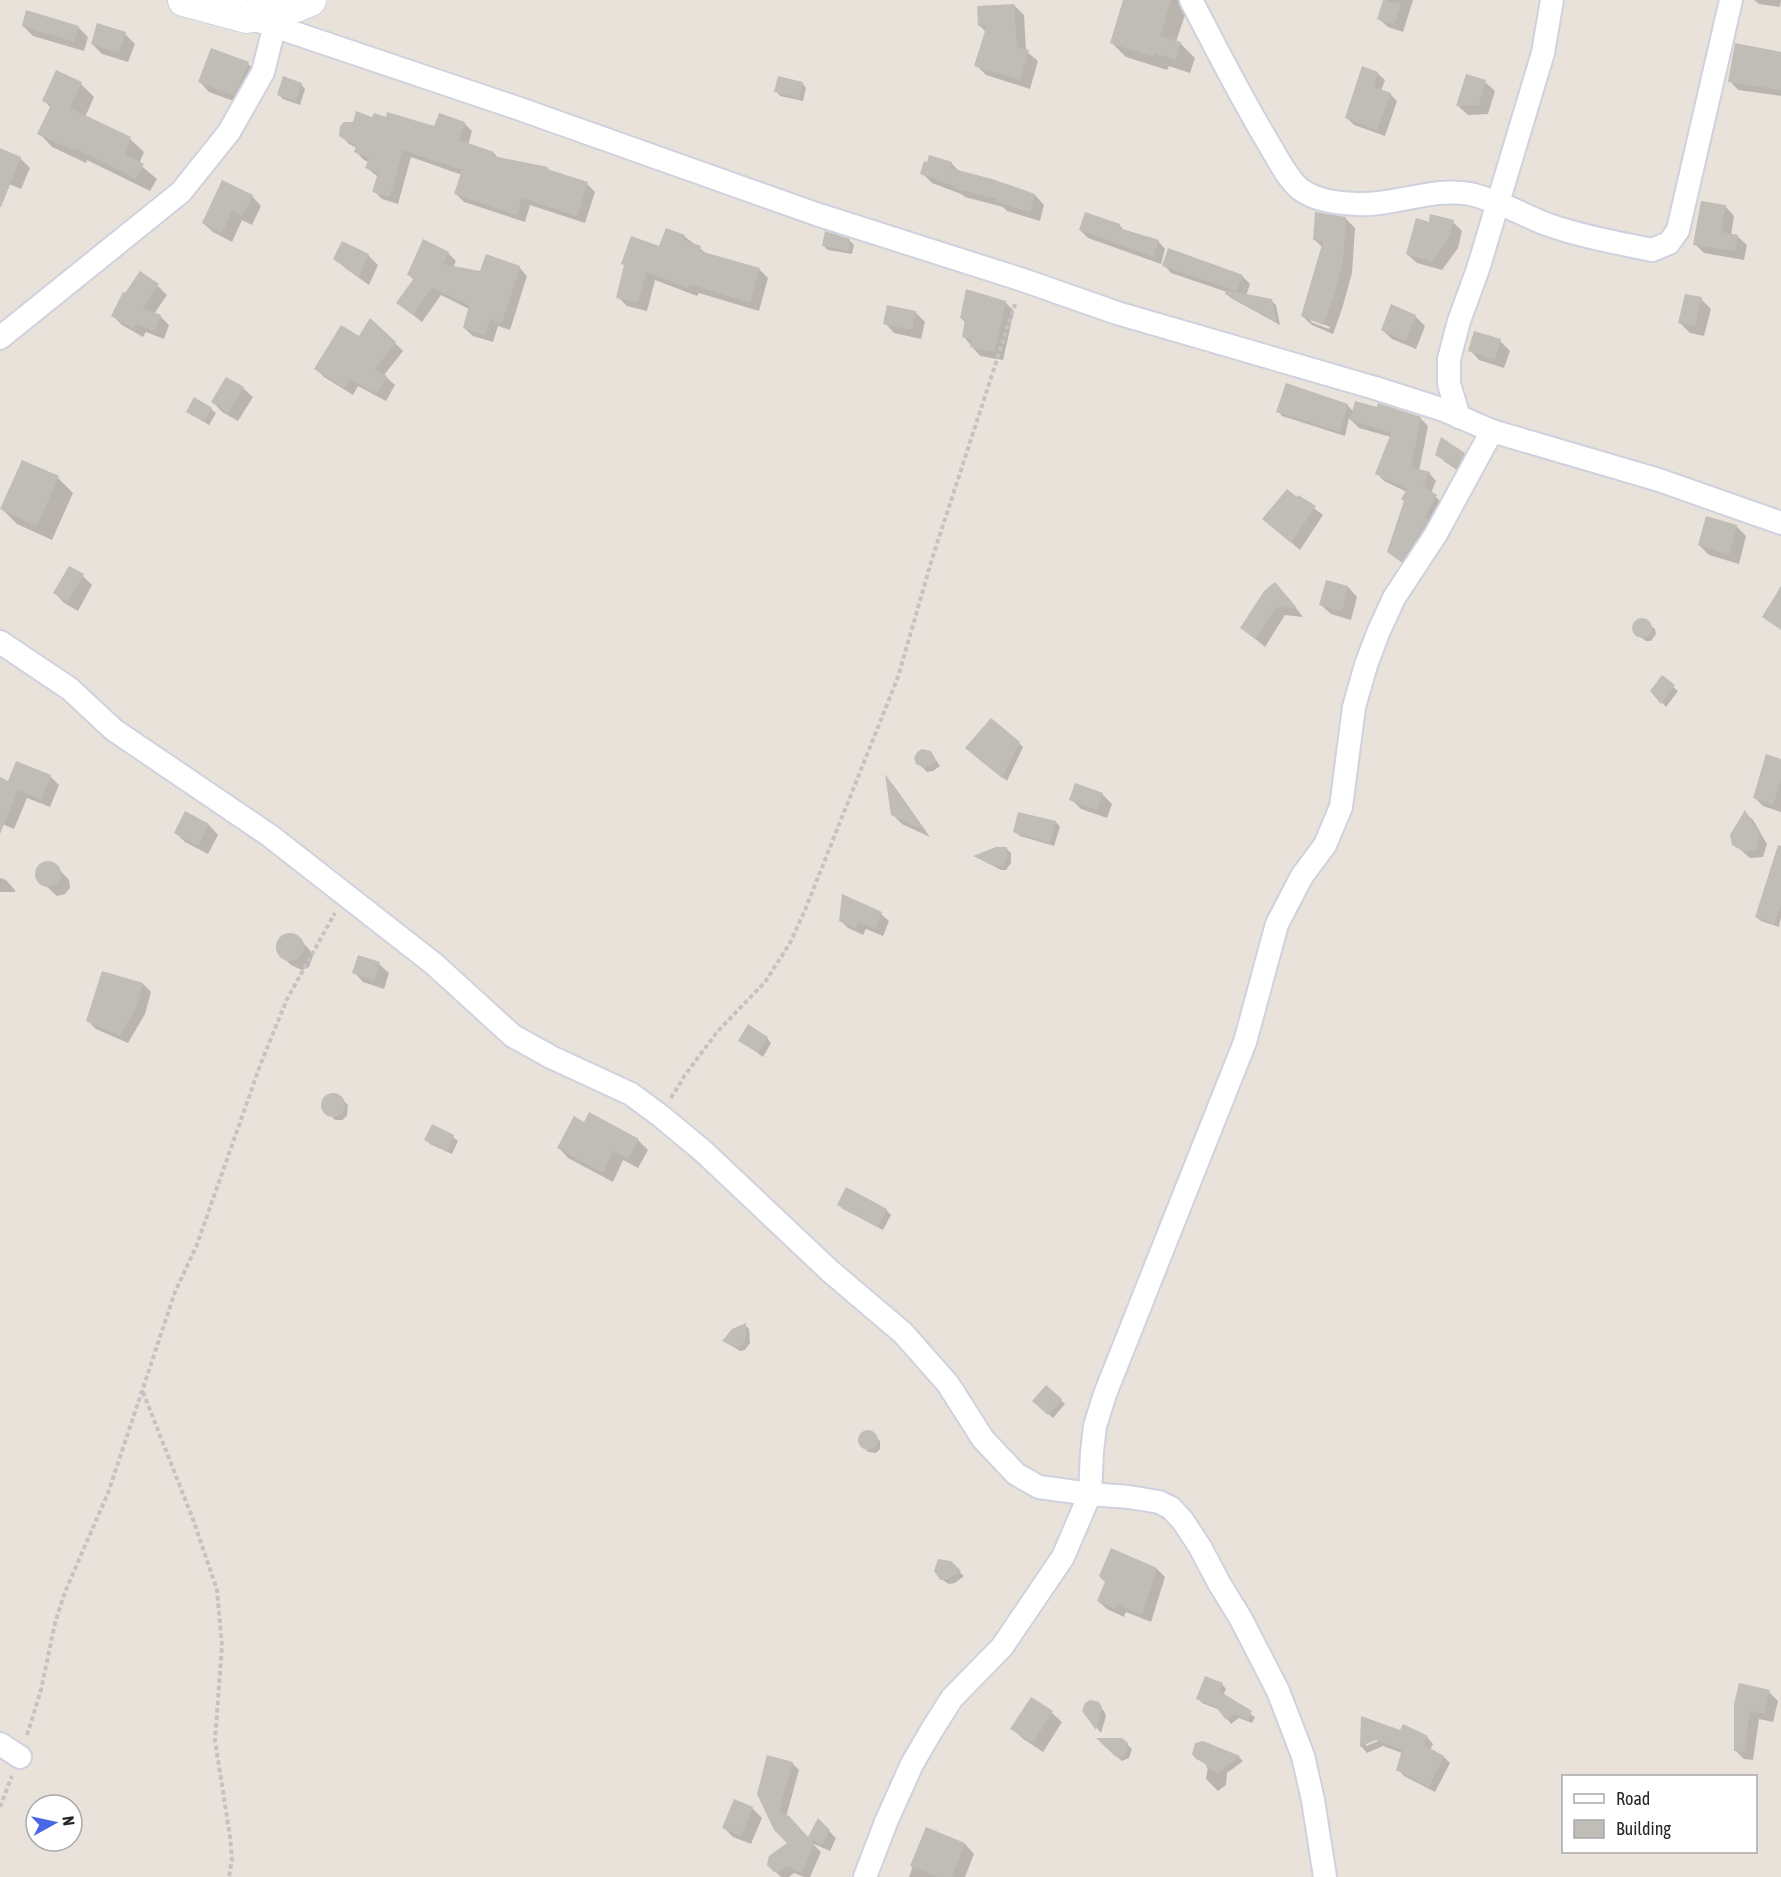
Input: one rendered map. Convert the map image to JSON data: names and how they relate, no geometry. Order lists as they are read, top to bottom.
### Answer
{
  "legend": ["Road", "Building"],
  "north": "right"
}
